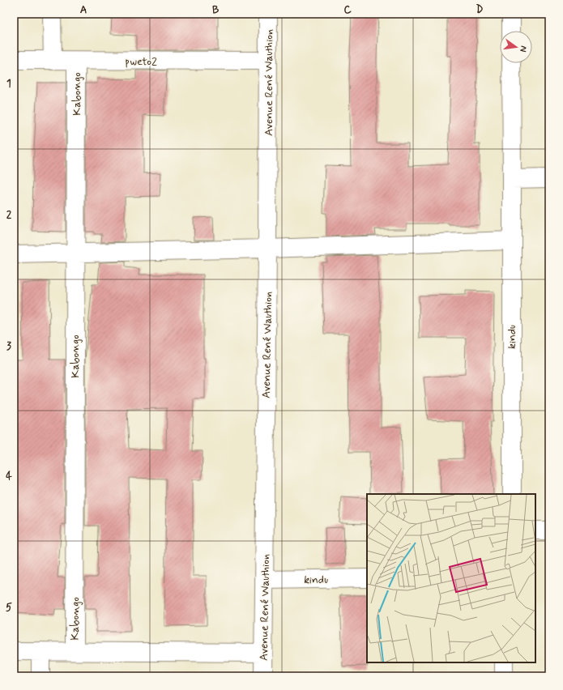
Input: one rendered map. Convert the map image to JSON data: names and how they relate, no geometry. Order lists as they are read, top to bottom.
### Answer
{
  "streets": {
    "street": [
      "pweto2",
      "Avenue René Wauthion",
      "Kabongo",
      "kindu"
    ]
  },
  "crossings": [
    ["pweto2", "Avenue René Wauthion"],
    ["pweto2", "Kabongo"],
    ["Avenue René Wauthion", "kindu"]
  ],
  "north": "right",
  "grid": {
    "columns": [
      "A",
      "B",
      "C",
      "D"
    ],
    "rows": [
      "1",
      "2",
      "3",
      "4",
      "5"
    ]
  }
}
